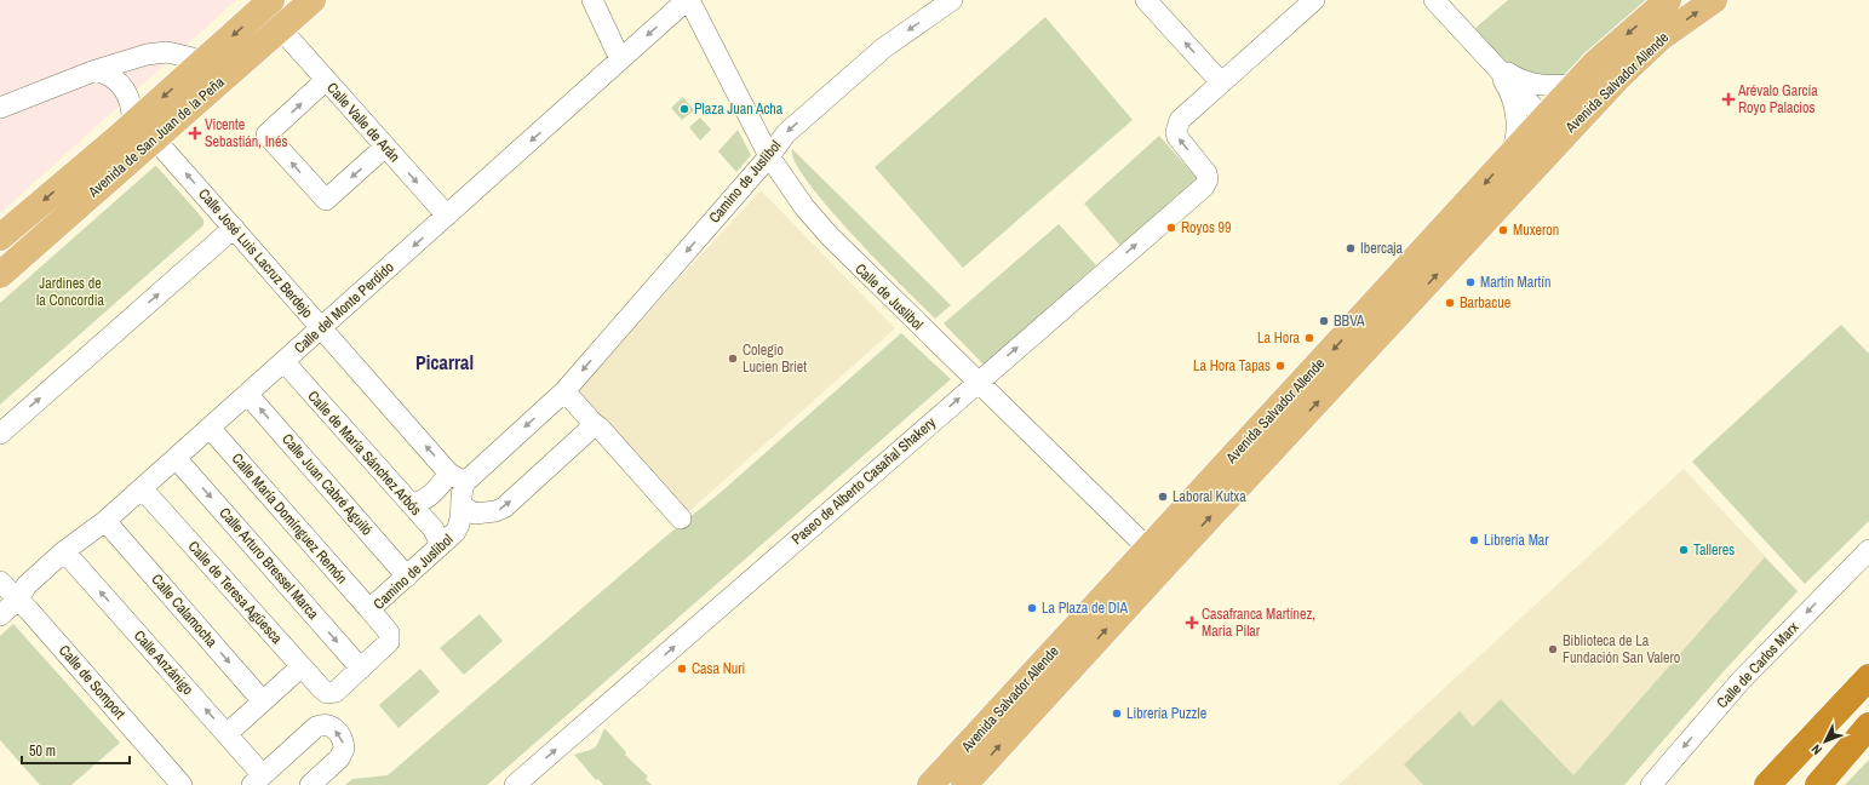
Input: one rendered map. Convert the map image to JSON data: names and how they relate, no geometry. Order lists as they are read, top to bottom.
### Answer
{
  "streets": {
    "main road": ["Avenida Salvador Allende", "Avenida de San Juan de la Peña"],
    "street": [
      "Calle Valle de Arán",
      "Camino de Juslibol",
      "Calle José Luis Lacruz Berdejo",
      "Calle de Juslibol",
      "Calle del Monte Perdido",
      "Calle de María Sánchez Arbós",
      "Paseo de Alberto Casañal Shakery",
      "Calle Juan Cabré Aguiló",
      "Calle María Domínguez Remón",
      "Calle Arturo Bressel Marca",
      "Calle de Teresa Agüesca",
      "Calle Calamocha",
      "Calle Anzánigo",
      "Calle de Carlos Marx",
      "Calle de Somport"
    ]
  },
  "crossings": [
    ["Avenida Salvador Allende", "Calle de Juslibol"],
    ["Calle Valle de Arán", "Avenida de San Juan de la Peña"],
    ["Calle Valle de Arán", "Calle del Monte Perdido"],
    ["Avenida de San Juan de la Peña", "Calle José Luis Lacruz Berdejo"],
    ["Camino de Juslibol", "Calle José Luis Lacruz Berdejo"],
    ["Camino de Juslibol", "Calle de Juslibol"],
    ["Camino de Juslibol", "Calle de María Sánchez Arbós"],
    ["Camino de Juslibol", "Calle Juan Cabré Aguiló"],
    ["Camino de Juslibol", "Calle María Domínguez Remón"],
    ["Camino de Juslibol", "Calle Arturo Bressel Marca"],
    ["Camino de Juslibol", "Calle de Teresa Agüesca"],
    ["Calle José Luis Lacruz Berdejo", "Calle del Monte Perdido"],
    ["Calle de Juslibol", "Calle del Monte Perdido"],
    ["Calle de Juslibol", "Paseo de Alberto Casañal Shakery"],
    ["Calle del Monte Perdido", "Calle de María Sánchez Arbós"],
    ["Calle del Monte Perdido", "Calle Juan Cabré Aguiló"],
    ["Calle del Monte Perdido", "Calle María Domínguez Remón"],
    ["Calle del Monte Perdido", "Calle Arturo Bressel Marca"],
    ["Calle del Monte Perdido", "Calle de Teresa Agüesca"],
    ["Calle del Monte Perdido", "Calle Calamocha"],
    ["Calle del Monte Perdido", "Calle Anzánigo"],
    ["Calle del Monte Perdido", "Calle de Somport"]
  ],
  "one_way": [
    "Calle Valle de Arán",
    "Camino de Juslibol",
    "Calle José Luis Lacruz Berdejo",
    "Calle del Monte Perdido",
    "Paseo de Alberto Casañal Shakery",
    "Calle Juan Cabré Aguiló",
    "Calle Arturo Bressel Marca",
    "Calle Calamocha",
    "Calle Anzánigo",
    "Calle de Carlos Marx"
  ],
  "districts": ["Picarral"],
  "parks": ["Jardines de la Concordia"],
  "places": {
    "health": ["Arévalo García Royo Palacios", "Vicente Sebastián, Inés", "Casafranca Martínez, Maria Pilar"],
    "other": [
      "Plaza Juan Acha",
      "Royos 99",
      "Muxeron",
      "Ibercaja",
      "Martín Martín",
      "Barbacue",
      "BBVA",
      "La Hora",
      "Colegio Lucien Briet",
      "La Hora Tapas",
      "Laboral Kutxa",
      "Librería Mar",
      "Talleres",
      "La Plaza de DIA",
      "Biblioteca de La Fundación San Valero",
      "Casa Nuri",
      "Librería Puzzle"
    ]
  },
  "scale_bar": "50 m",
  "north": "bottom left"
}
